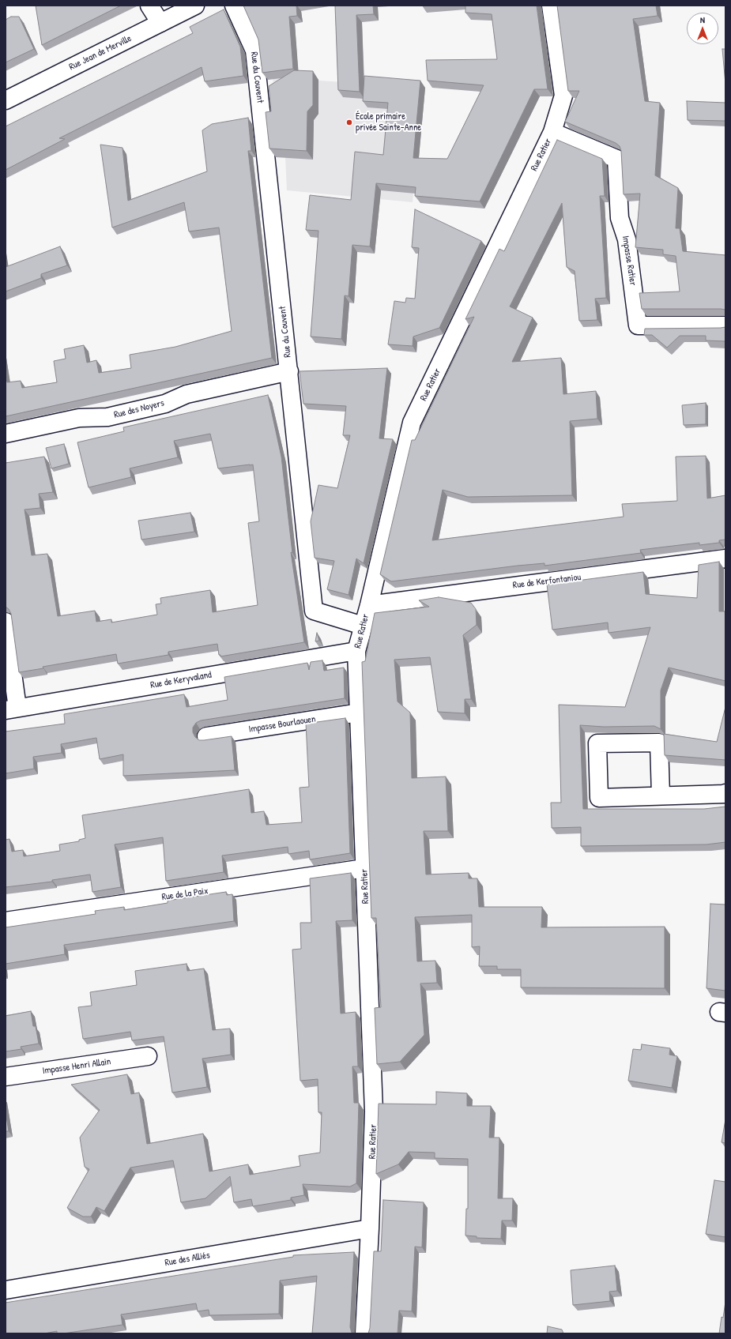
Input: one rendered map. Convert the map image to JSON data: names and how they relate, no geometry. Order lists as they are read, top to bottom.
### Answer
{
  "streets": {
    "street": [
      "Rue Jean de Merville",
      "Rue du Couvent",
      "Rue Ratier",
      "Impasse Ratier",
      "Rue des Noyers",
      "Rue de Kerfontaniou",
      "Rue de Keryvaland",
      "Impasse Bourlaouen",
      "Rue de la Paix",
      "Impasse Henri Allain",
      "Rue des Alliés"
    ]
  },
  "crossings": [
    ["Rue du Couvent", "Rue Ratier"],
    ["Rue du Couvent", "Rue des Noyers"],
    ["Rue Ratier", "Impasse Ratier"],
    ["Rue Ratier", "Rue de Kerfontaniou"],
    ["Rue Ratier", "Rue de Keryvaland"],
    ["Rue Ratier", "Impasse Bourlaouen"],
    ["Rue Ratier", "Rue de la Paix"],
    ["Rue Ratier", "Rue des Alliés"]
  ],
  "places": ["École primaire privée Sainte-Anne"],
  "north": "top"
}
